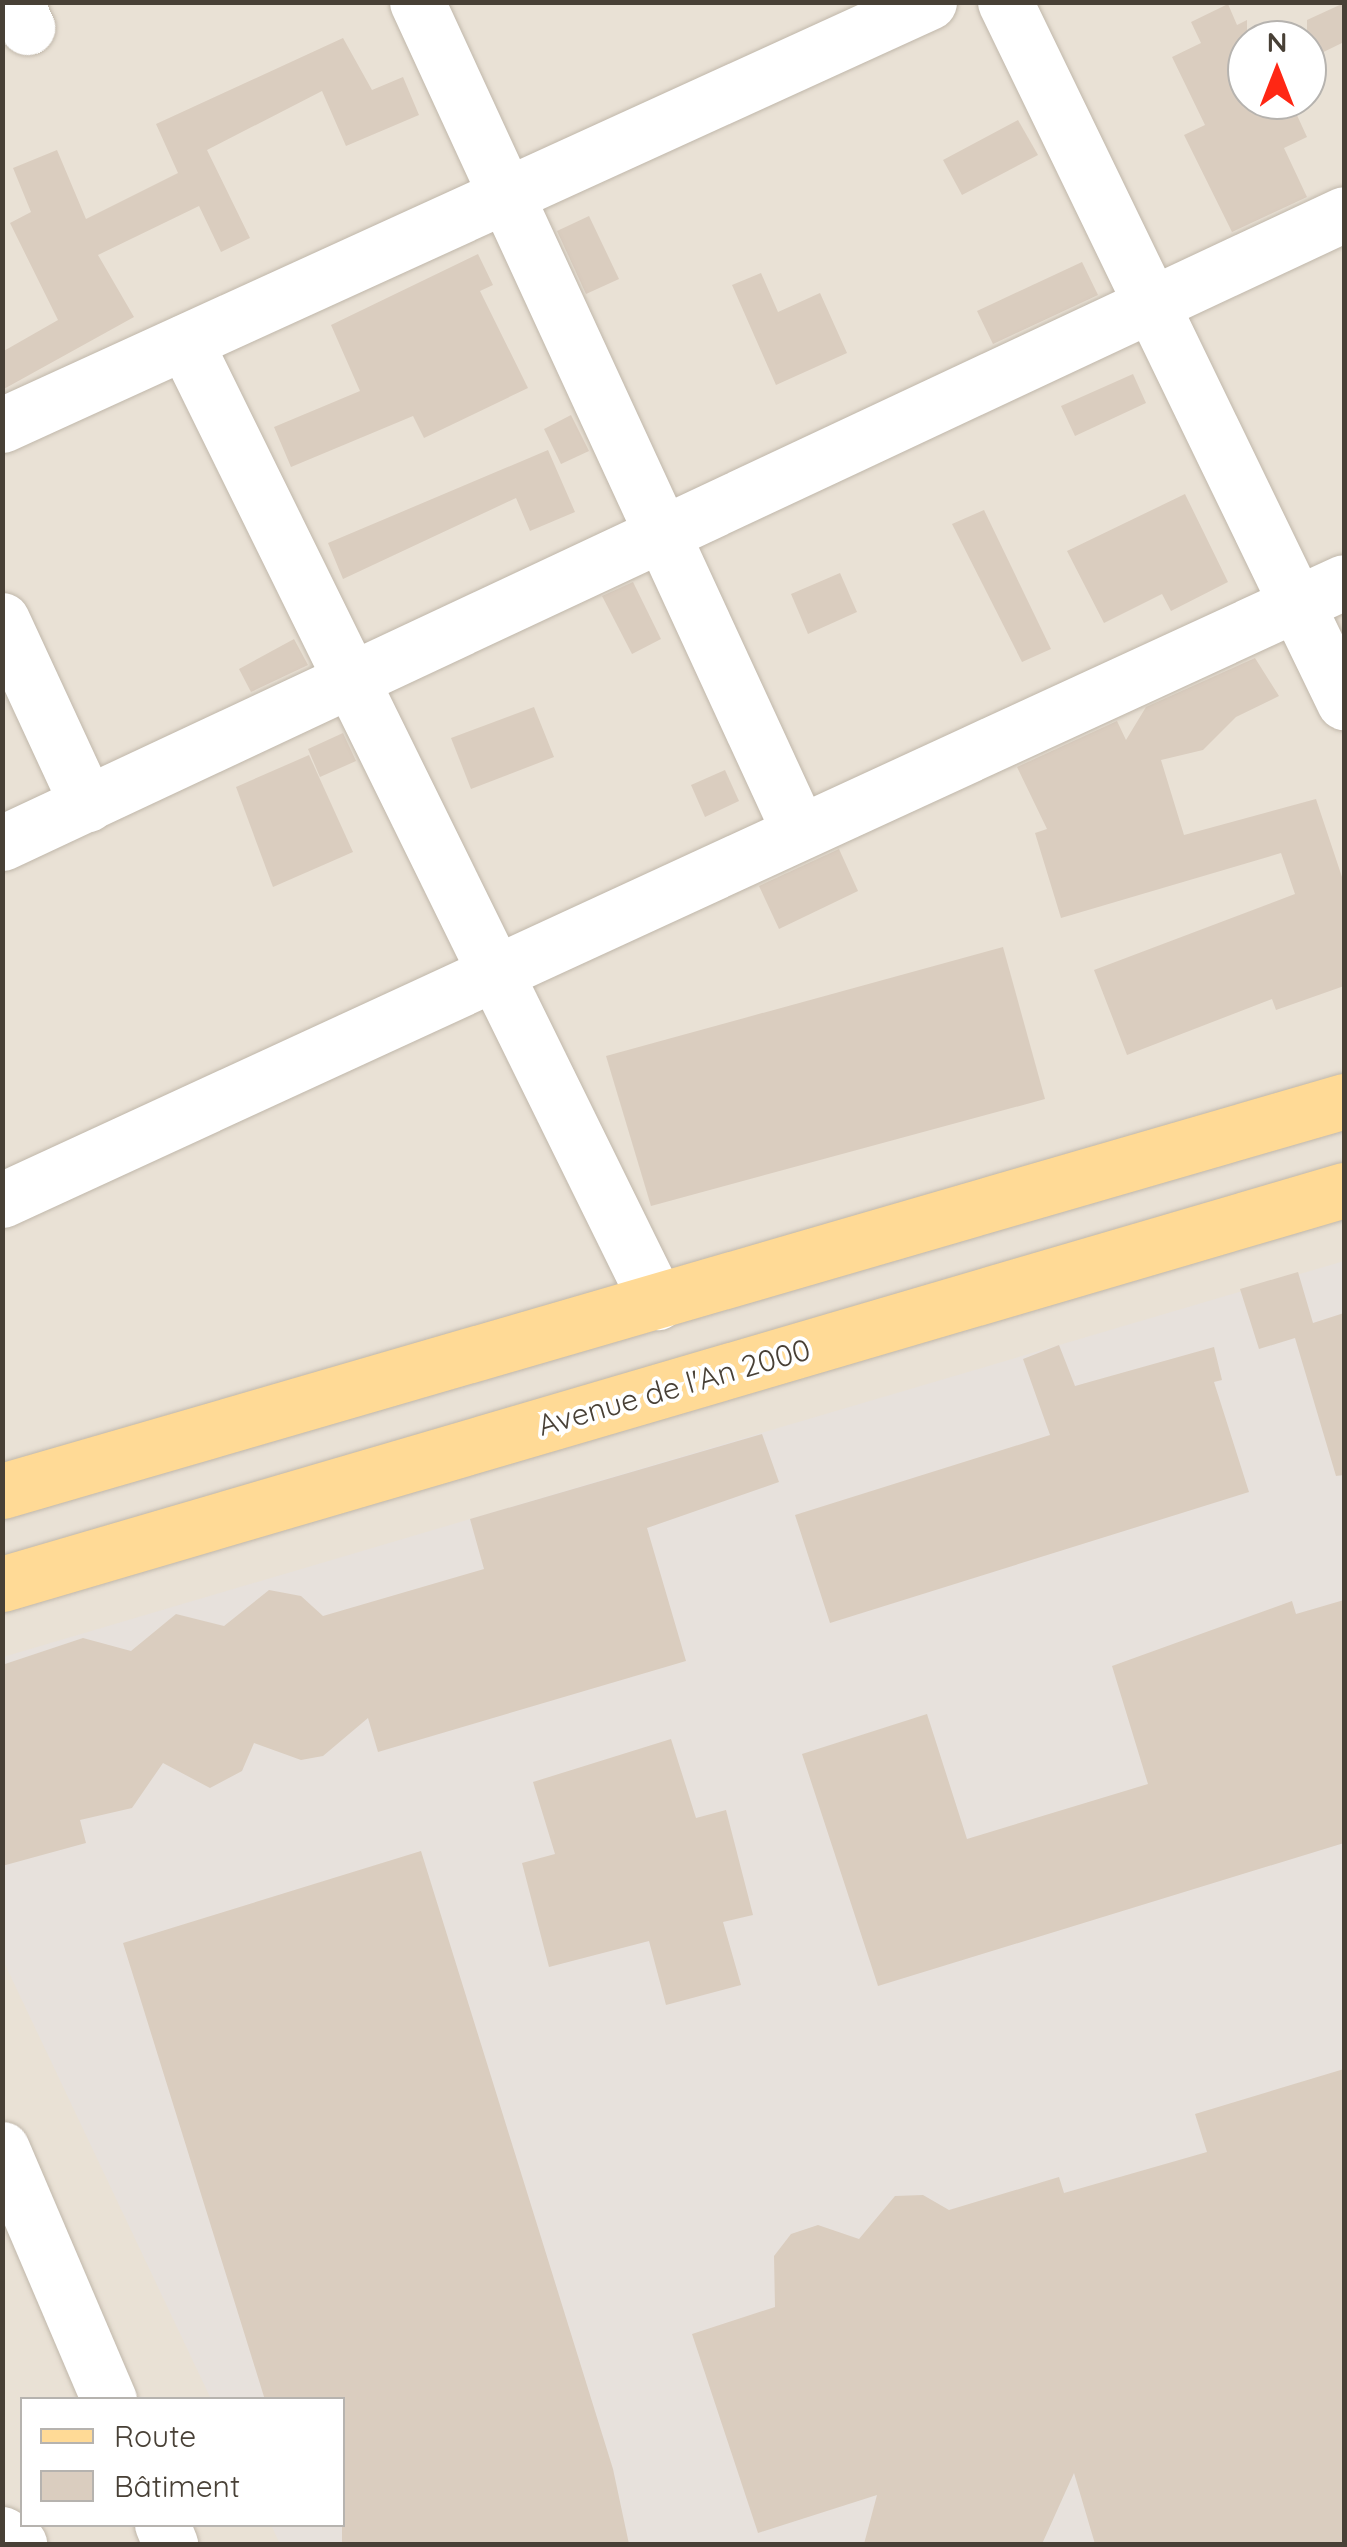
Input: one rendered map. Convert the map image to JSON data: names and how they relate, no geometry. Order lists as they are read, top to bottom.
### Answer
{
  "streets": {
    "main road": ["Avenue de l'An 2000"]
  },
  "legend": ["Route", "Bâtiment"],
  "north": "top"
}
